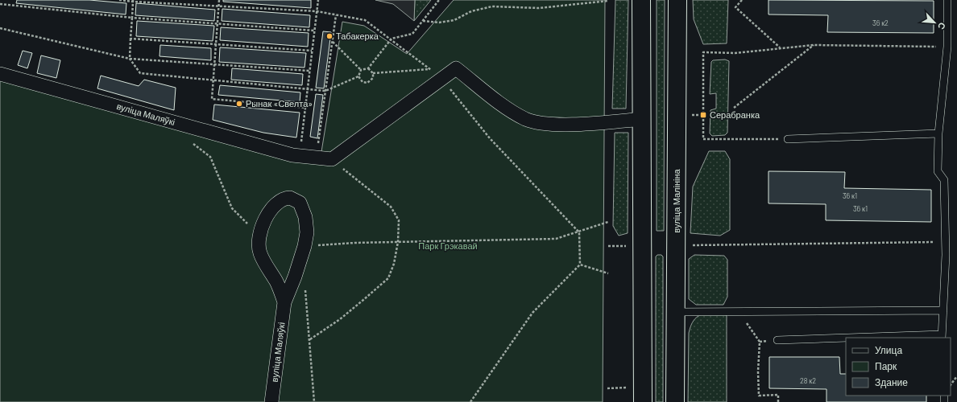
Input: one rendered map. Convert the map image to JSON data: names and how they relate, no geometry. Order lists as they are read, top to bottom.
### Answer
{
  "streets": {
    "main road": ["вуліца Малініна"],
    "street": ["вуліца Маляўкі"]
  },
  "parks": ["Парк Грэкавай"],
  "places": {
    "other": ["Табакерка", "Рынак «Свелта»"],
    "transit": ["Серабранка"]
  },
  "house_numbers": [
    "36 к2",
    "36 к1",
    "36 к1",
    "28 к2"
  ],
  "legend": ["Улица", "Парк", "Здание"],
  "north": "bottom right"
}
